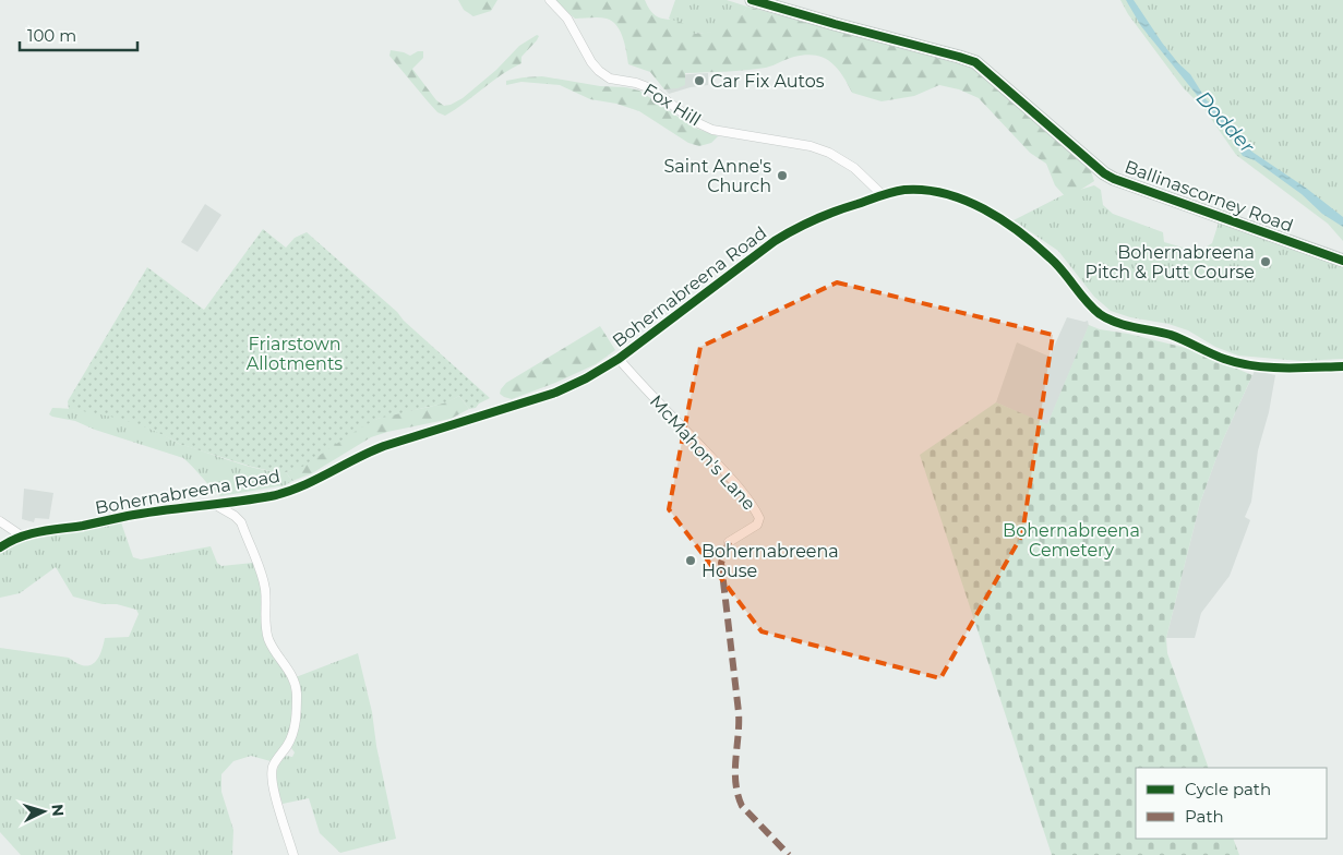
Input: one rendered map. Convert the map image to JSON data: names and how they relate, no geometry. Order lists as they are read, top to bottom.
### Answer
{
  "streets": {
    "main road": ["Ballinascorney Road"],
    "street": ["Fox Hill", "Bohernabreena Road", "McMahon's Lane"]
  },
  "crossings": [
    ["Fox Hill", "Bohernabreena Road"],
    ["Bohernabreena Road", "McMahon's Lane"]
  ],
  "water": ["Dodder"],
  "parks": ["Friarstown Allotments", "Bohernabreena Cemetery"],
  "places": [
    "Car Fix Autos",
    "Saint Anne's Church",
    "Bohernabreena Pitch & Putt Course",
    "Bohernabreena House"
  ],
  "legend": ["Cycle path", "Path"],
  "scale_bar": "100 m",
  "north": "right"
}
